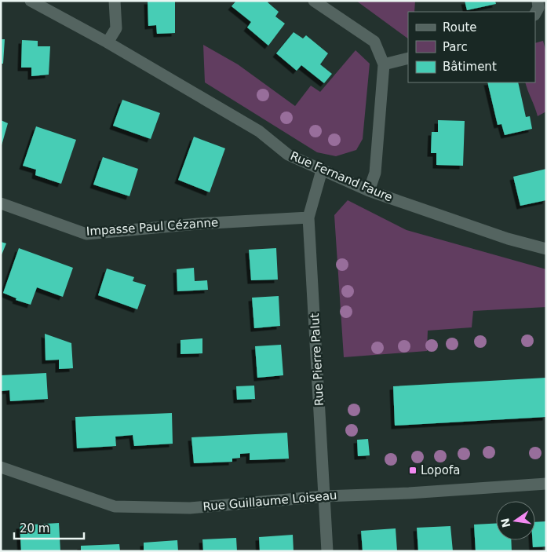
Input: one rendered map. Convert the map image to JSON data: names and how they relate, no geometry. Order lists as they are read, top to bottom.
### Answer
{
  "streets": {
    "street": [
      "Rue Fernand Faure",
      "Impasse Paul Cézanne",
      "Rue Pierre Palut",
      "Rue Guillaume Loiseau"
    ]
  },
  "crossings": [
    ["Rue Fernand Faure", "Rue Pierre Palut"],
    ["Impasse Paul Cézanne", "Rue Pierre Palut"],
    ["Rue Pierre Palut", "Rue Guillaume Loiseau"]
  ],
  "places": {
    "transit": ["Lopofa"]
  },
  "legend": ["Route", "Parc", "Bâtiment"],
  "scale_bar": "20 m",
  "north": "left"
}
